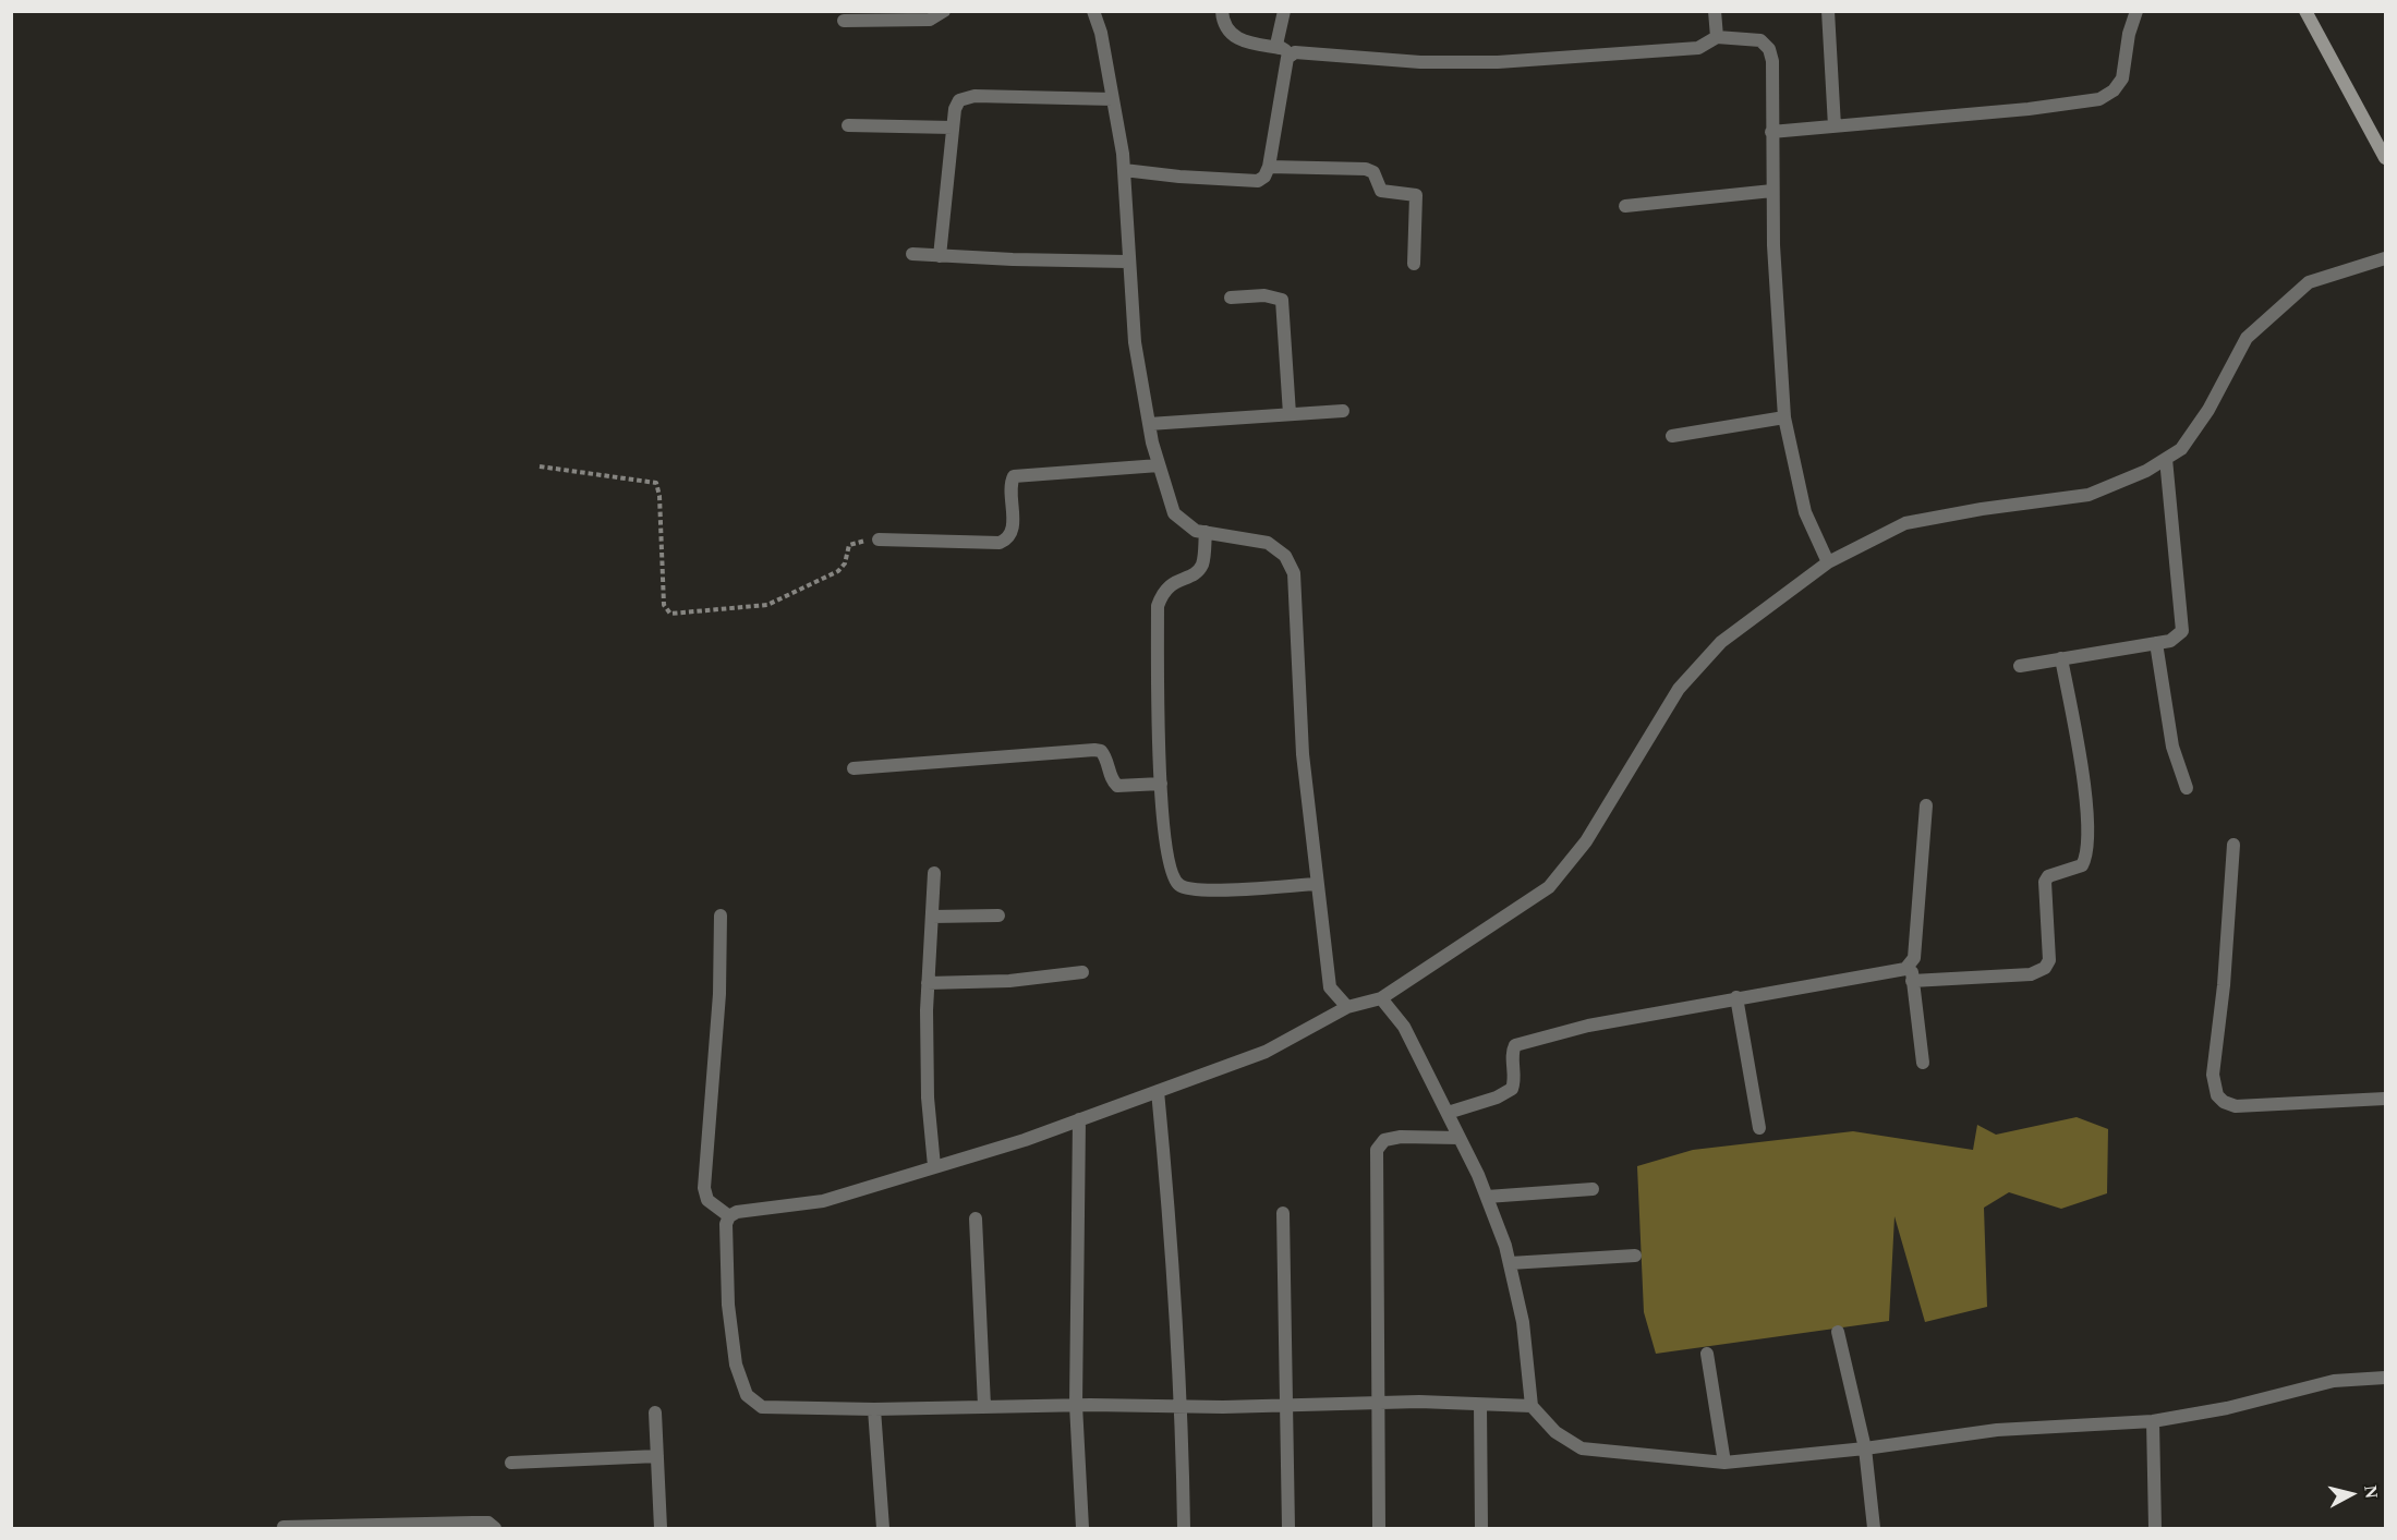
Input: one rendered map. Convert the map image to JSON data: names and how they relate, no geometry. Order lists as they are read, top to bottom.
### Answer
{
  "north": "right"
}
